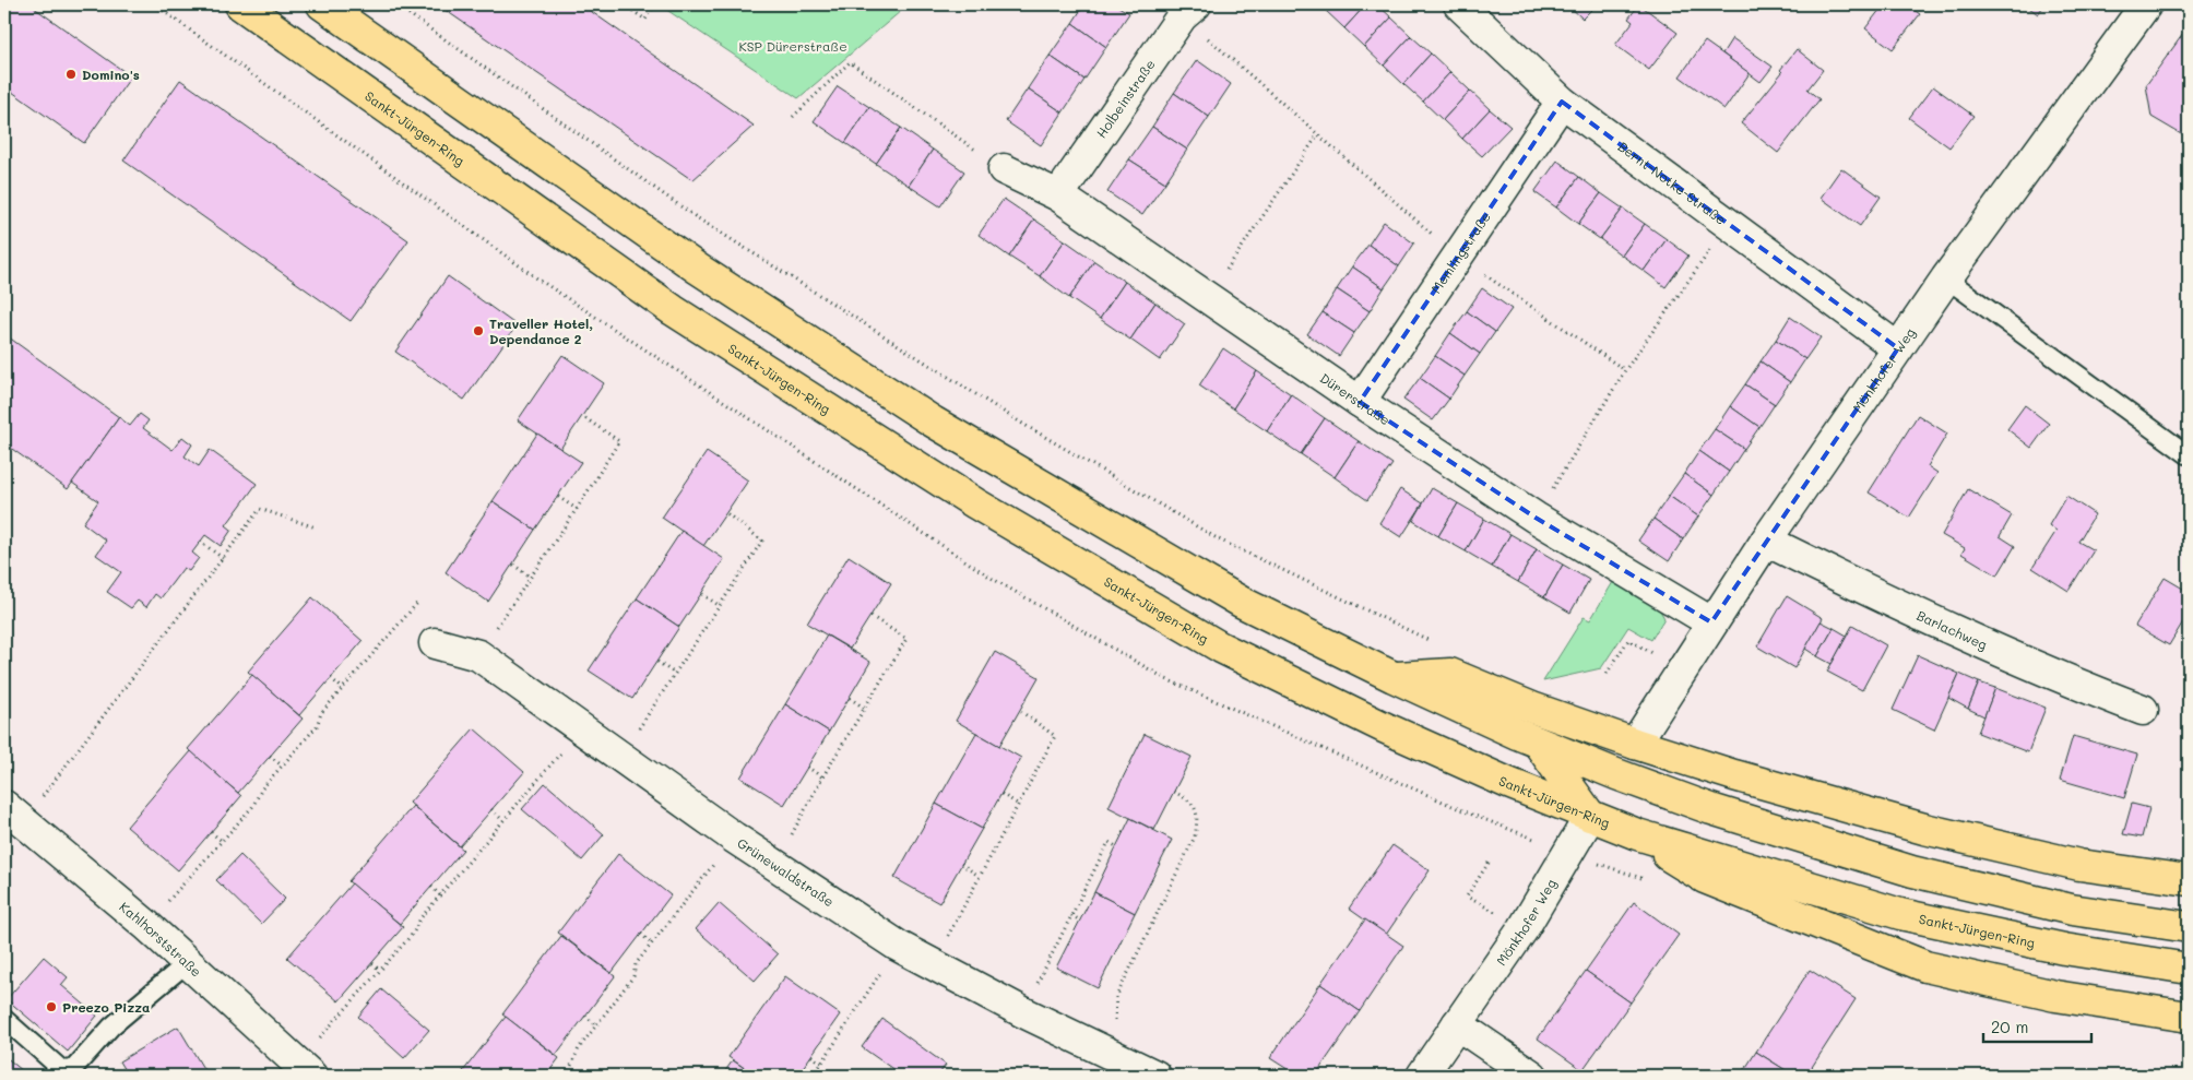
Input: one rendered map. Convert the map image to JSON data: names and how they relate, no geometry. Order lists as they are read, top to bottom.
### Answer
{
  "streets": {
    "main road": ["Sankt-Jürgen-Ring"],
    "street": [
      "Holbeinstraße",
      "Bernt-Notke-Straße",
      "Memlingstraße",
      "Mönkhofer Weg",
      "Dürerstraße",
      "Barlachweg",
      "Grünewaldstraße",
      "Kahlhorststraße"
    ]
  },
  "crossings": [
    ["Holbeinstraße", "Dürerstraße"],
    ["Sankt-Jürgen-Ring", "Mönkhofer Weg"],
    ["Bernt-Notke-Straße", "Memlingstraße"],
    ["Bernt-Notke-Straße", "Mönkhofer Weg"],
    ["Memlingstraße", "Dürerstraße"],
    ["Mönkhofer Weg", "Dürerstraße"],
    ["Mönkhofer Weg", "Barlachweg"]
  ],
  "parks": ["KSP Dürerstraße"],
  "places": ["Domino's", "Traveller Hotel, Dependance 2", "Preezo Pizza"],
  "scale_bar": "20 m"
}
